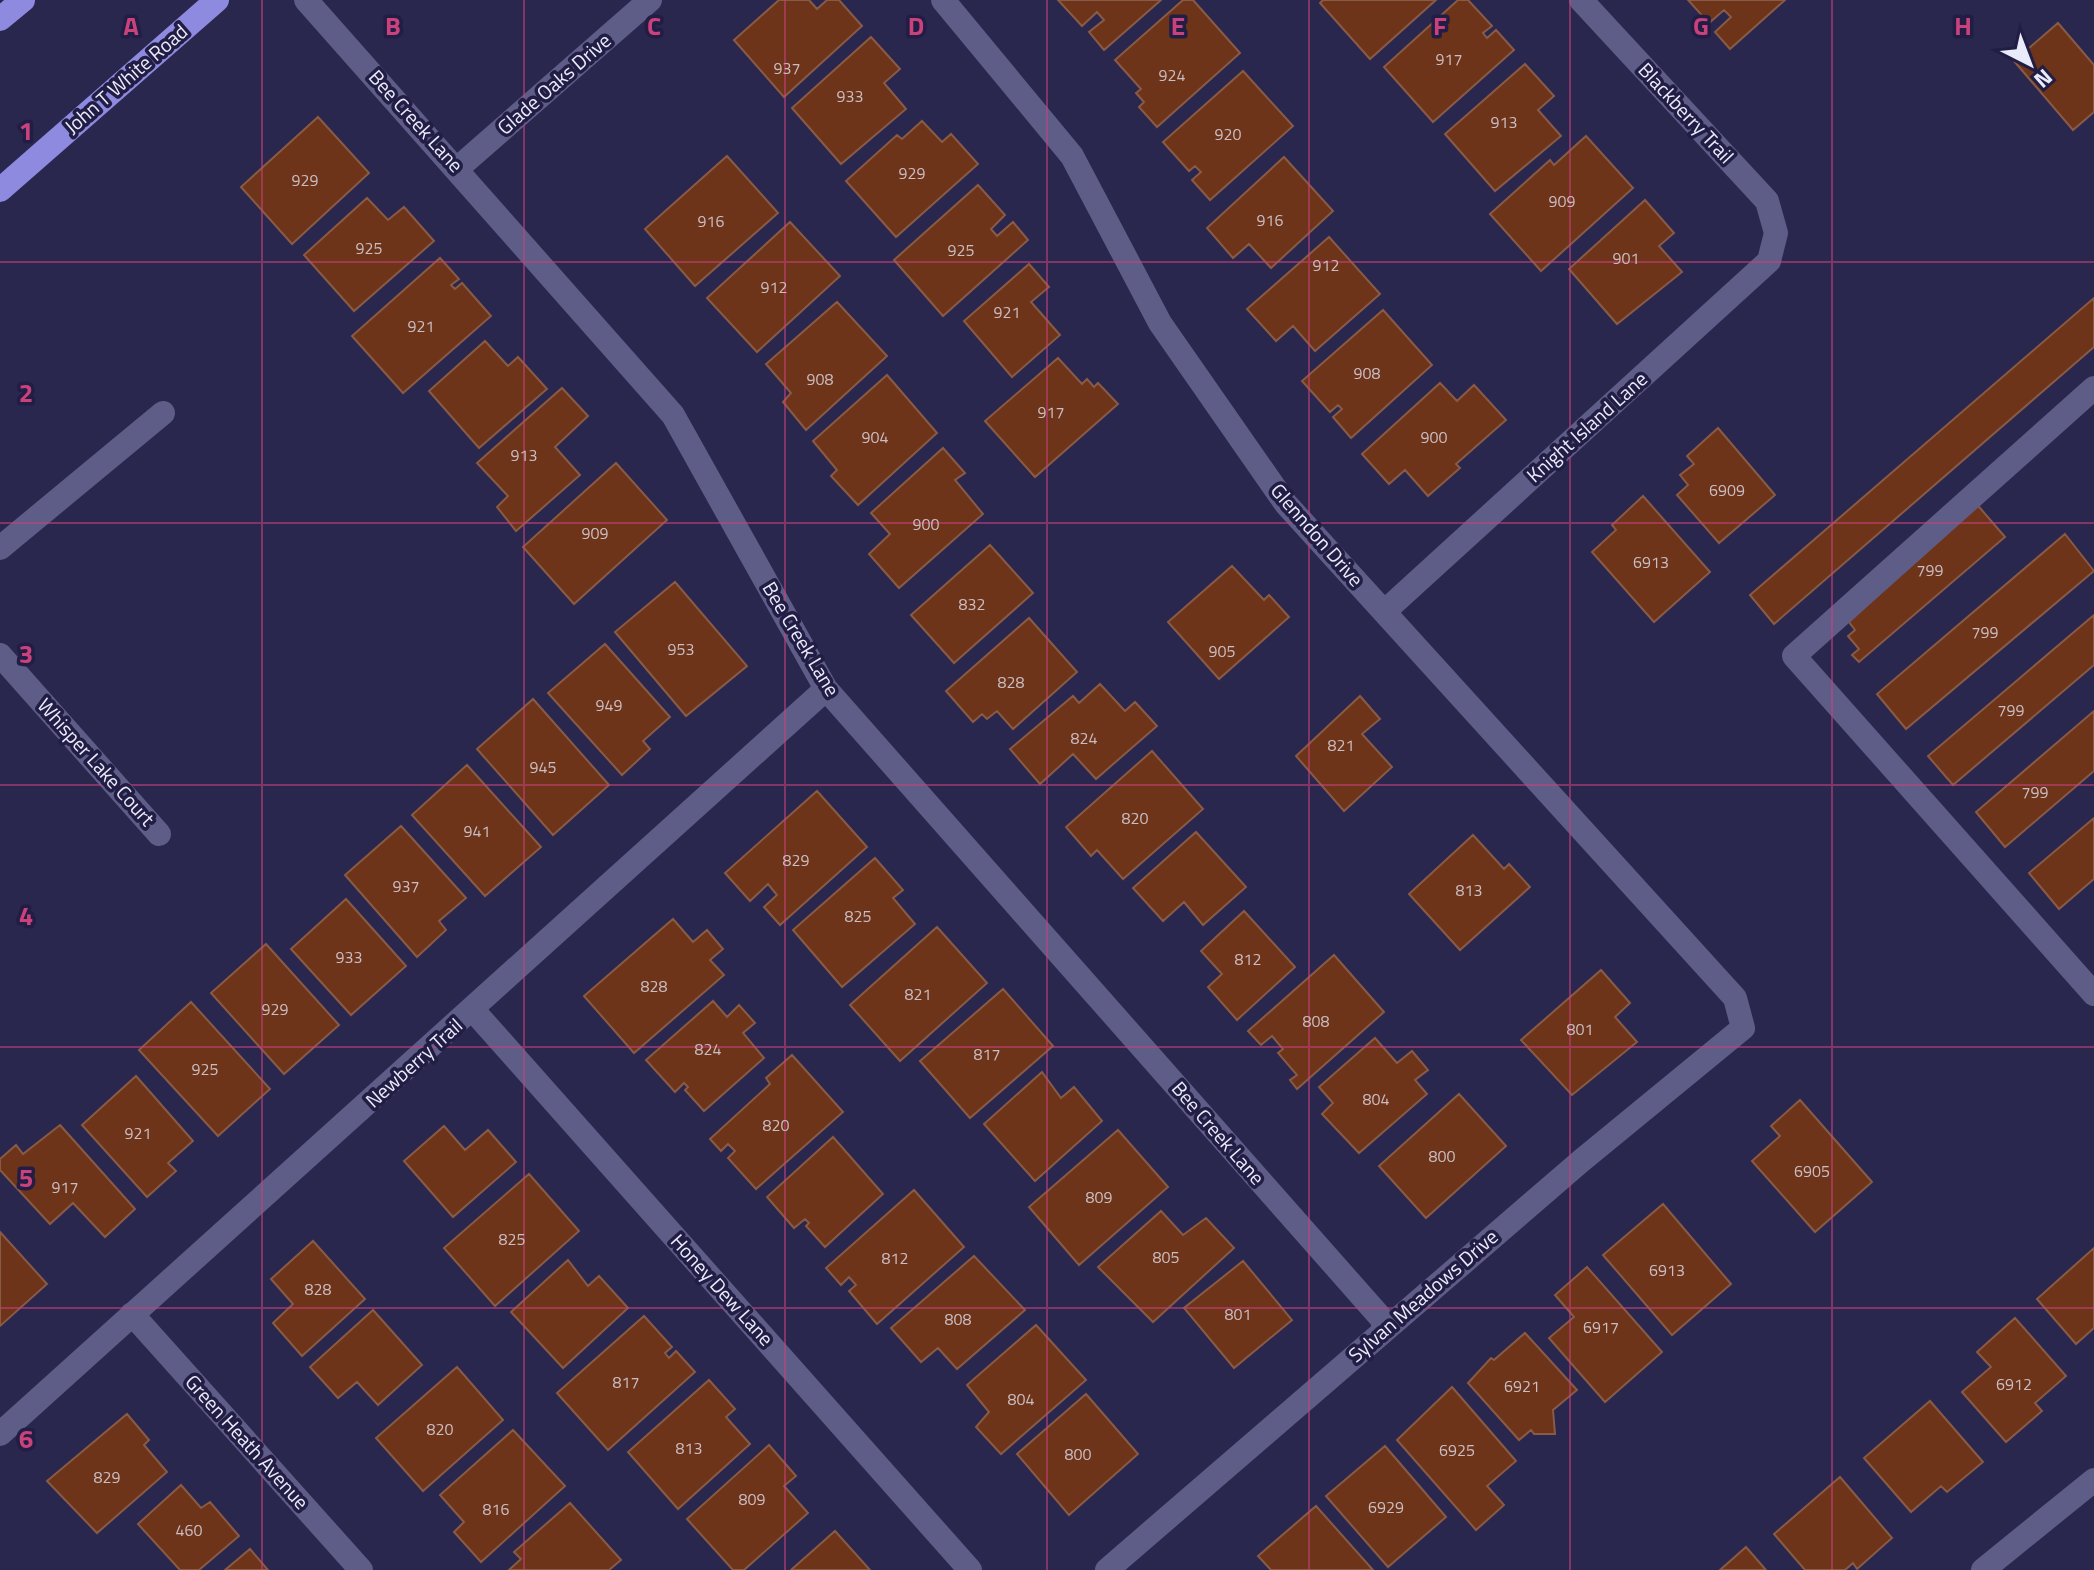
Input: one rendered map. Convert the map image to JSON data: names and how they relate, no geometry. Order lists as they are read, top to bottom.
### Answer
{
  "streets": {
    "main road": ["John T White Road"],
    "street": [
      "Glade Oaks Drive",
      "Blackberry Trail",
      "Bee Creek Lane",
      "Knight Island Lane",
      "Glenndon Drive",
      "Whisper Lake Court",
      "Newberry Trail",
      "Honey Dew Lane",
      "Sylvan Meadows Drive",
      "Green Heath Avenue"
    ]
  },
  "crossings": [
    ["Glade Oaks Drive", "Bee Creek Lane"],
    ["Blackberry Trail", "Knight Island Lane"],
    ["Bee Creek Lane", "Newberry Trail"],
    ["Bee Creek Lane", "Sylvan Meadows Drive"],
    ["Knight Island Lane", "Glenndon Drive"],
    ["Glenndon Drive", "Sylvan Meadows Drive"],
    ["Newberry Trail", "Honey Dew Lane"],
    ["Newberry Trail", "Green Heath Avenue"]
  ],
  "house_numbers": [
    "917",
    "937",
    "924",
    "933",
    "913",
    "920",
    "929",
    "929",
    "909",
    "916",
    "916",
    "925",
    "925",
    "901",
    "912",
    "912",
    "921",
    "921",
    "908",
    "908",
    "917",
    "904",
    "900",
    "913",
    "6909",
    "900",
    "909",
    "6913",
    "799",
    "832",
    "799",
    "953",
    "905",
    "828",
    "949",
    "799",
    "824",
    "821",
    "945",
    "799",
    "820",
    "941",
    "829",
    "937",
    "813",
    "825",
    "933",
    "812",
    "828",
    "821",
    "929",
    "808",
    "801",
    "824",
    "817",
    "925",
    "804",
    "820",
    "921",
    "800",
    "6905",
    "917",
    "809",
    "825",
    "805",
    "812",
    "6913",
    "828",
    "801",
    "808",
    "6917",
    "817",
    "6912",
    "6921",
    "804",
    "820",
    "813",
    "6925",
    "800",
    "829",
    "809",
    "6929",
    "816",
    "460"
  ],
  "north": "bottom right",
  "grid": {
    "columns": [
      "A",
      "B",
      "C",
      "D",
      "E",
      "F",
      "G",
      "H"
    ],
    "rows": [
      "1",
      "2",
      "3",
      "4",
      "5",
      "6"
    ]
  }
}
